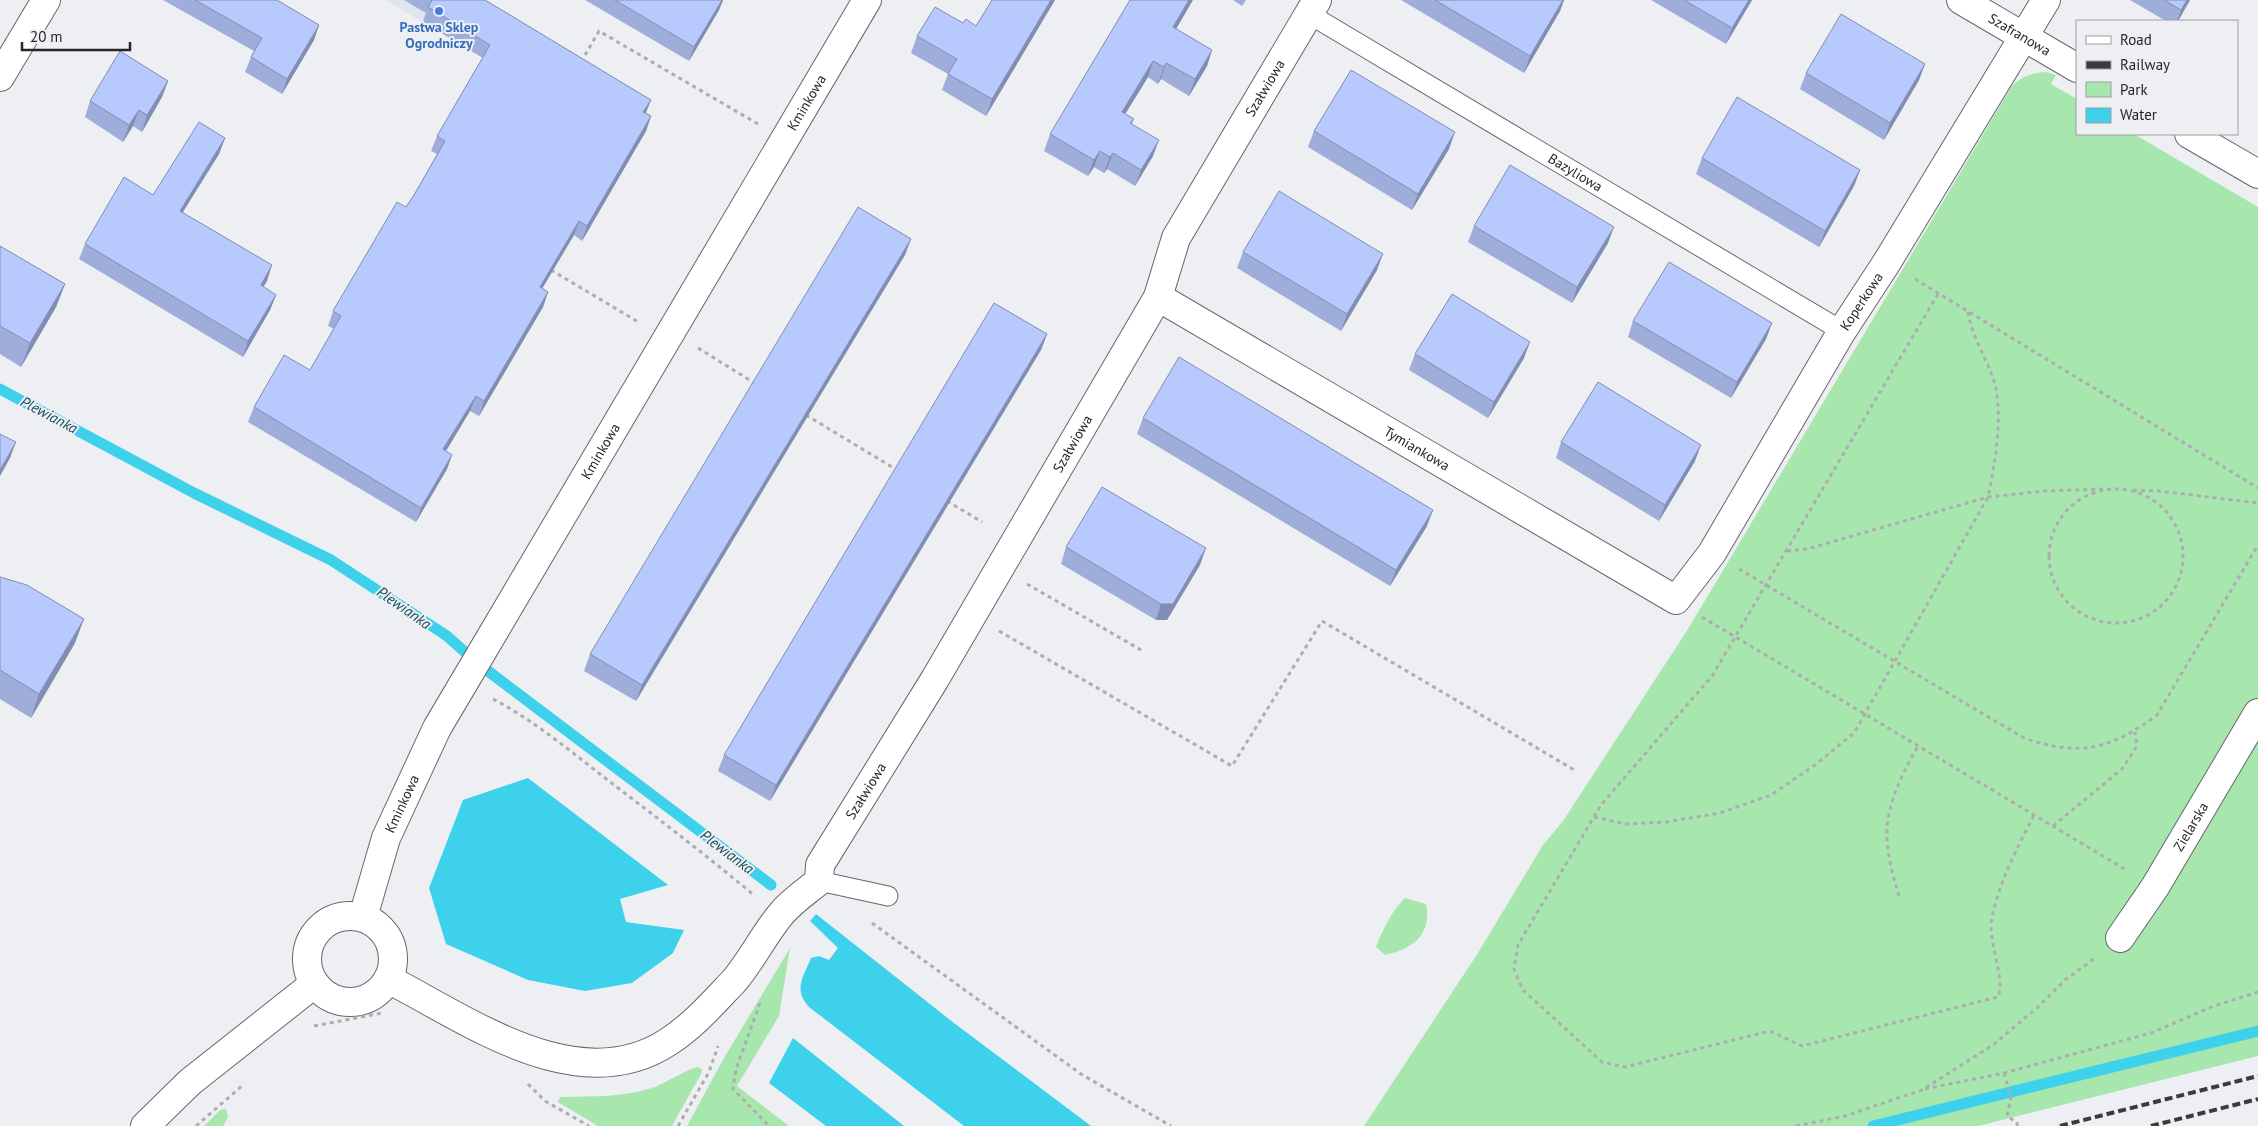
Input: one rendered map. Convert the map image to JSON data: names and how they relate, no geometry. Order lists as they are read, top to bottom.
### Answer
{
  "streets": {
    "street": [
      "Szafranowa",
      "Szałwiowa",
      "Kminkowa",
      "Koperkowa",
      "Tymiankowa",
      "Zielarska"
    ],
    "lane": ["Bazyliowa"]
  },
  "crossings": [
    ["Szafranowa", "Koperkowa"],
    ["Szałwiowa", "Bazyliowa"],
    ["Szałwiowa", "Tymiankowa"],
    ["Bazyliowa", "Koperkowa"],
    ["Koperkowa", "Tymiankowa"]
  ],
  "water": ["Plewianka"],
  "places": ["Pastwa Sklep Ogrodniczy"],
  "legend": [
    "Road",
    "Railway",
    "Park",
    "Water"
  ],
  "scale_bar": "20 m"
}
